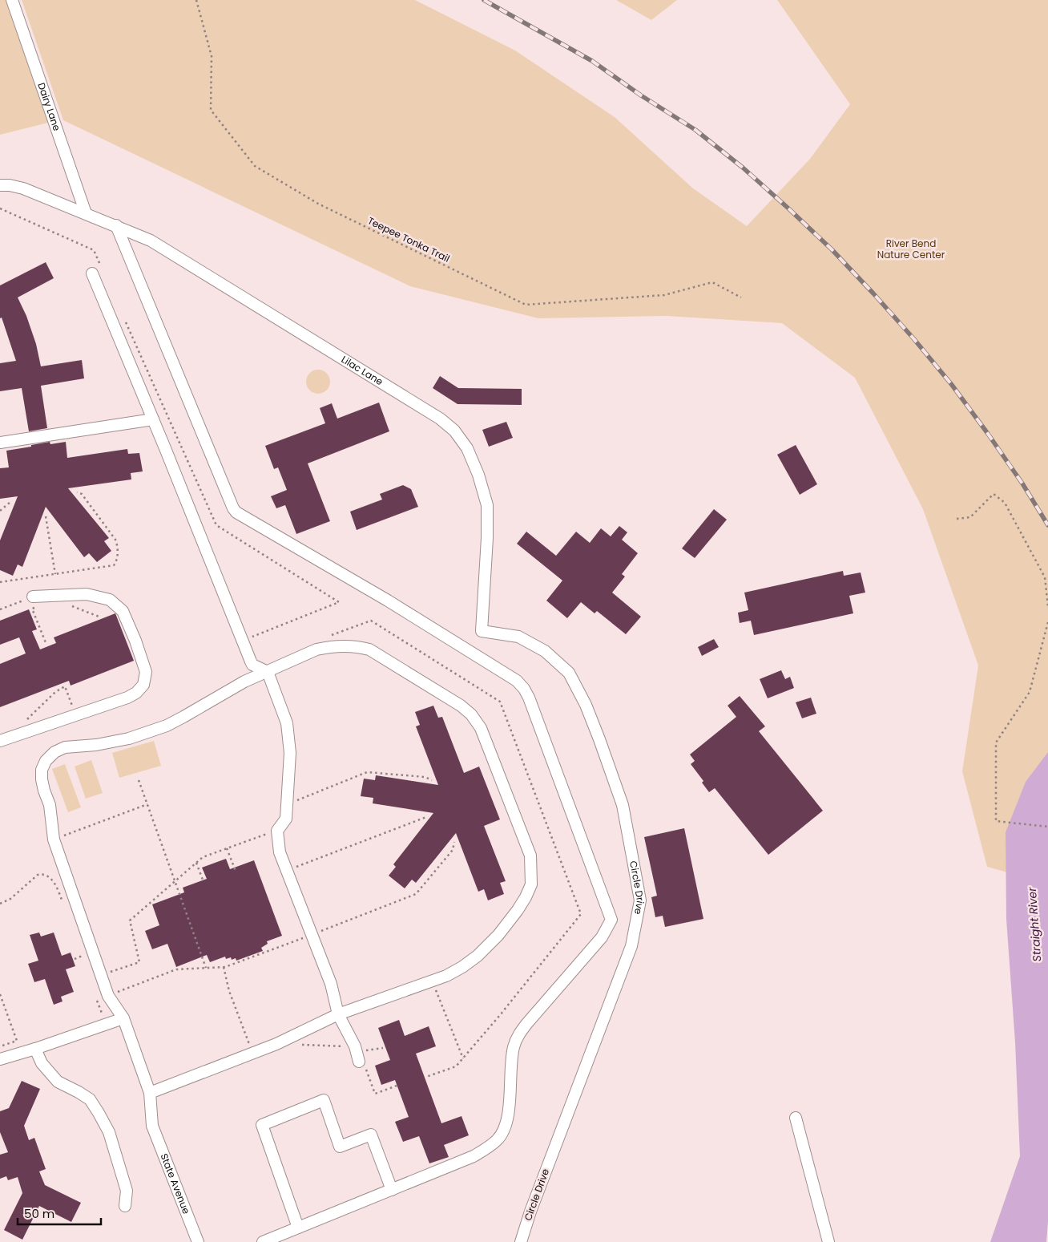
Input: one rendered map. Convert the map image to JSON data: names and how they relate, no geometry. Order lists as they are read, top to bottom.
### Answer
{
  "streets": {
    "street": [
      "Dairy Lane",
      "Lilac Lane",
      "Circle Drive",
      "State Avenue"
    ],
    "path": ["Teepee Tonka Trail"]
  },
  "crossings": [
    ["Dairy Lane", "Lilac Lane"],
    ["Lilac Lane", "Circle Drive"]
  ],
  "water": ["Straight River"],
  "parks": ["River Bend Nature Center"],
  "scale_bar": "50 m"
}
